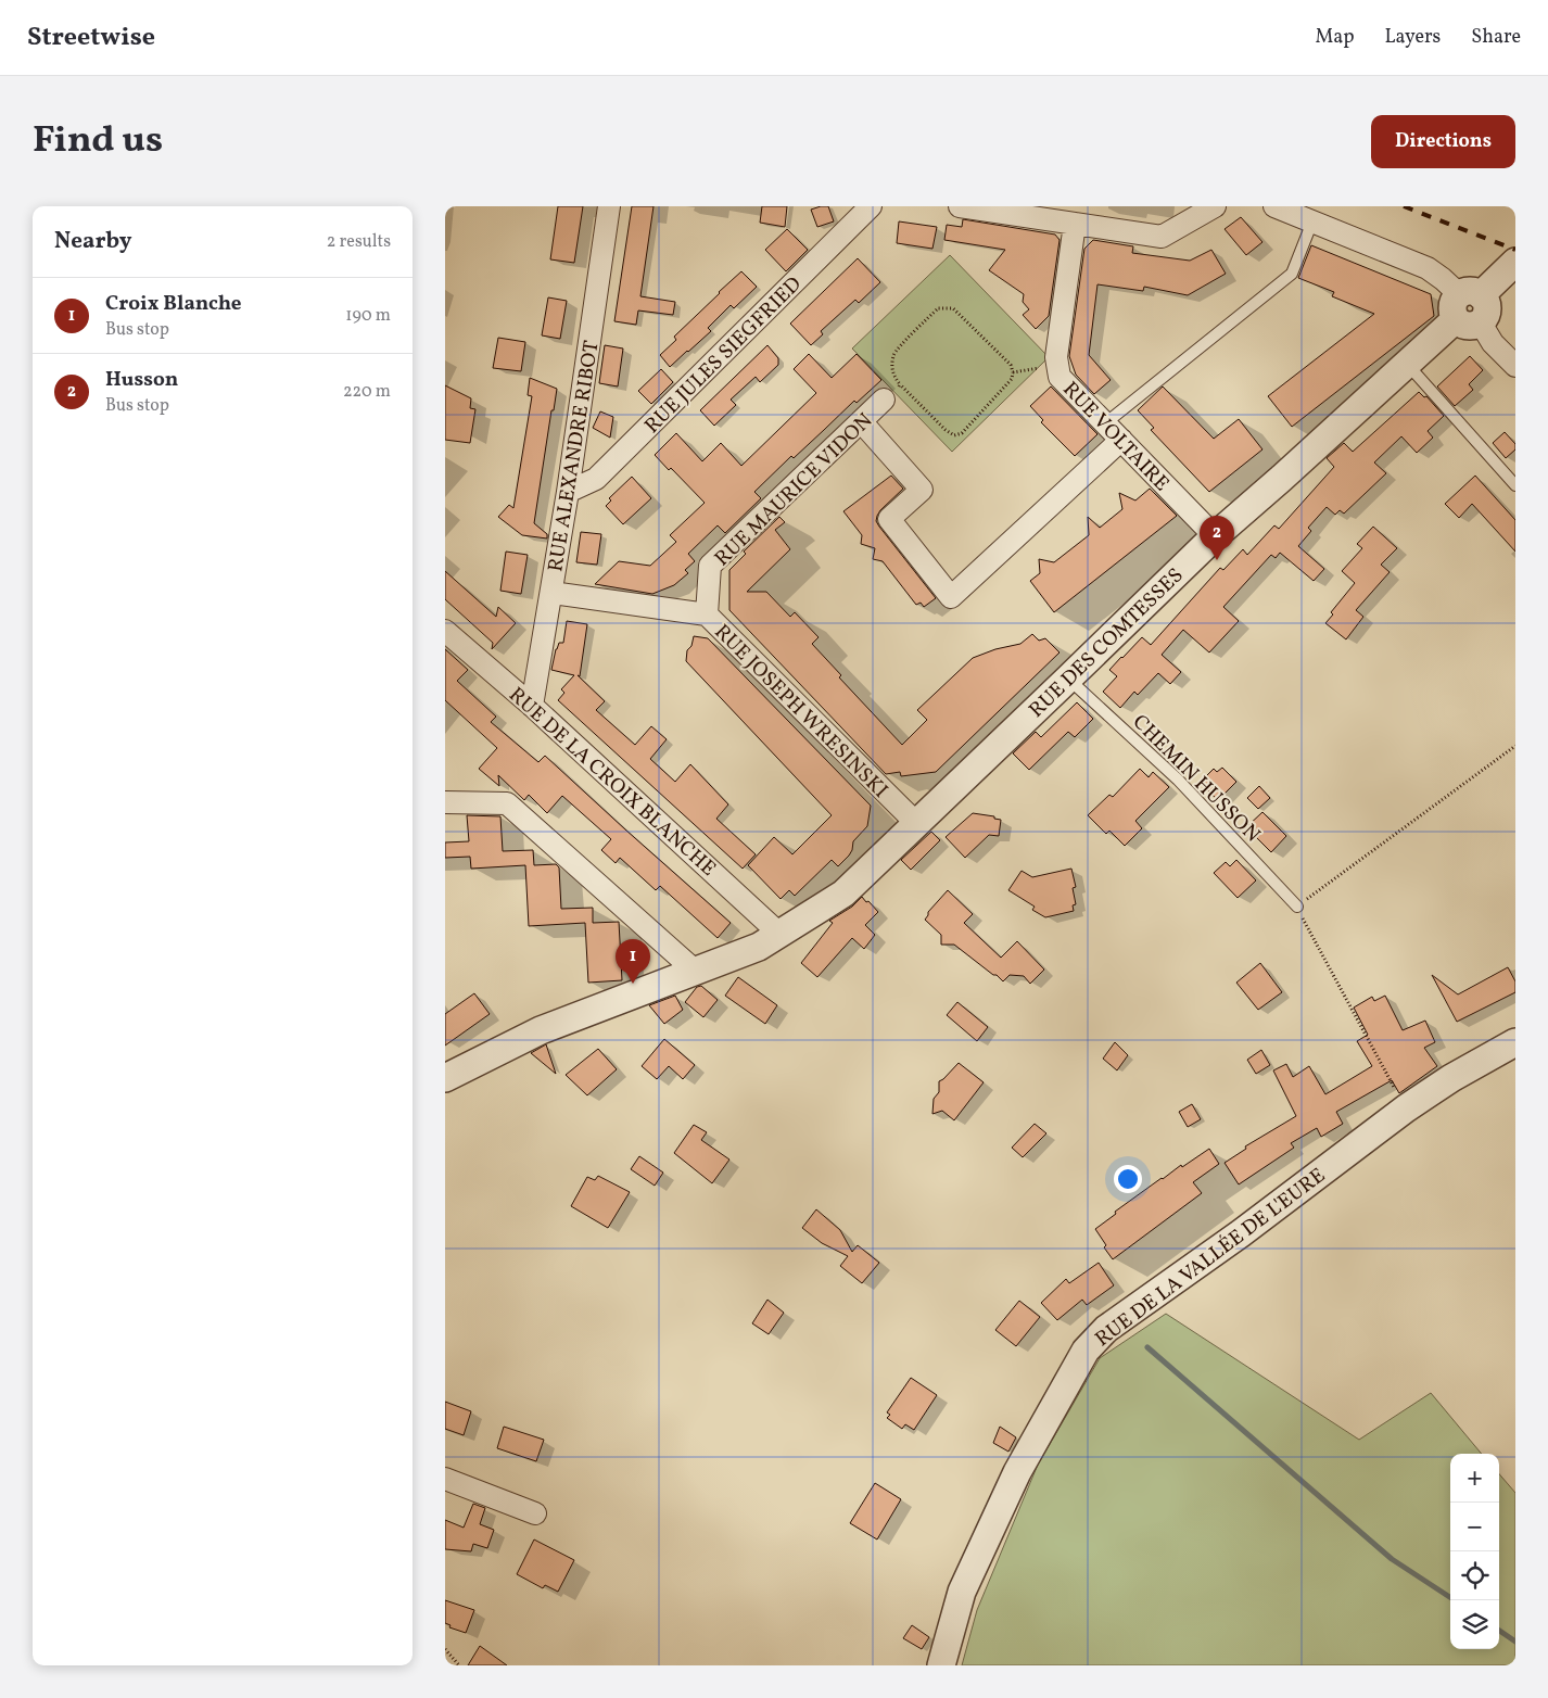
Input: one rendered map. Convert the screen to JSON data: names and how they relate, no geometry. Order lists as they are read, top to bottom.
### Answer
{
  "streets": {
    "street": [
      "RUE JULES SIEGFRIED",
      "RUE VOLTAIRE",
      "RUE ALEXANDRE RIBOT",
      "RUE MAURICE VIDON",
      "RUE DES COMTESSES",
      "RUE JOSEPH WRESINSKI",
      "RUE DE LA CROIX BLANCHE",
      "RUE DE LA VALLÉE DE L'EURE"
    ],
    "lane": ["CHEMIN HUSSON"]
  },
  "crossings": [
    ["RUE JULES SIEGFRIED", "RUE ALEXANDRE RIBOT"],
    ["RUE VOLTAIRE", "RUE DES COMTESSES"],
    ["RUE ALEXANDRE RIBOT", "RUE JOSEPH WRESINSKI"],
    ["RUE ALEXANDRE RIBOT", "RUE DE LA CROIX BLANCHE"],
    ["RUE MAURICE VIDON", "RUE JOSEPH WRESINSKI"],
    ["RUE DES COMTESSES", "RUE JOSEPH WRESINSKI"],
    ["RUE DES COMTESSES", "CHEMIN HUSSON"],
    ["RUE DES COMTESSES", "RUE DE LA CROIX BLANCHE"]
  ],
  "page": {
    "header": "Streetwise",
    "nav": ["Map", "Layers", "Share"],
    "title": "Find us",
    "buttons": "Directions",
    "heading": ["Nearby", "2 results"],
    "list": [
      {
        "mark": "1",
        "name": "Croix Blanche",
        "note": "Bus stop",
        "value": "190 m"
      },
      {
        "mark": "2",
        "name": "Husson",
        "note": "Bus stop",
        "value": "220 m"
      }
    ],
    "pins": ["2", "1"],
    "map_buttons": ["+", "−"]
  }
}
